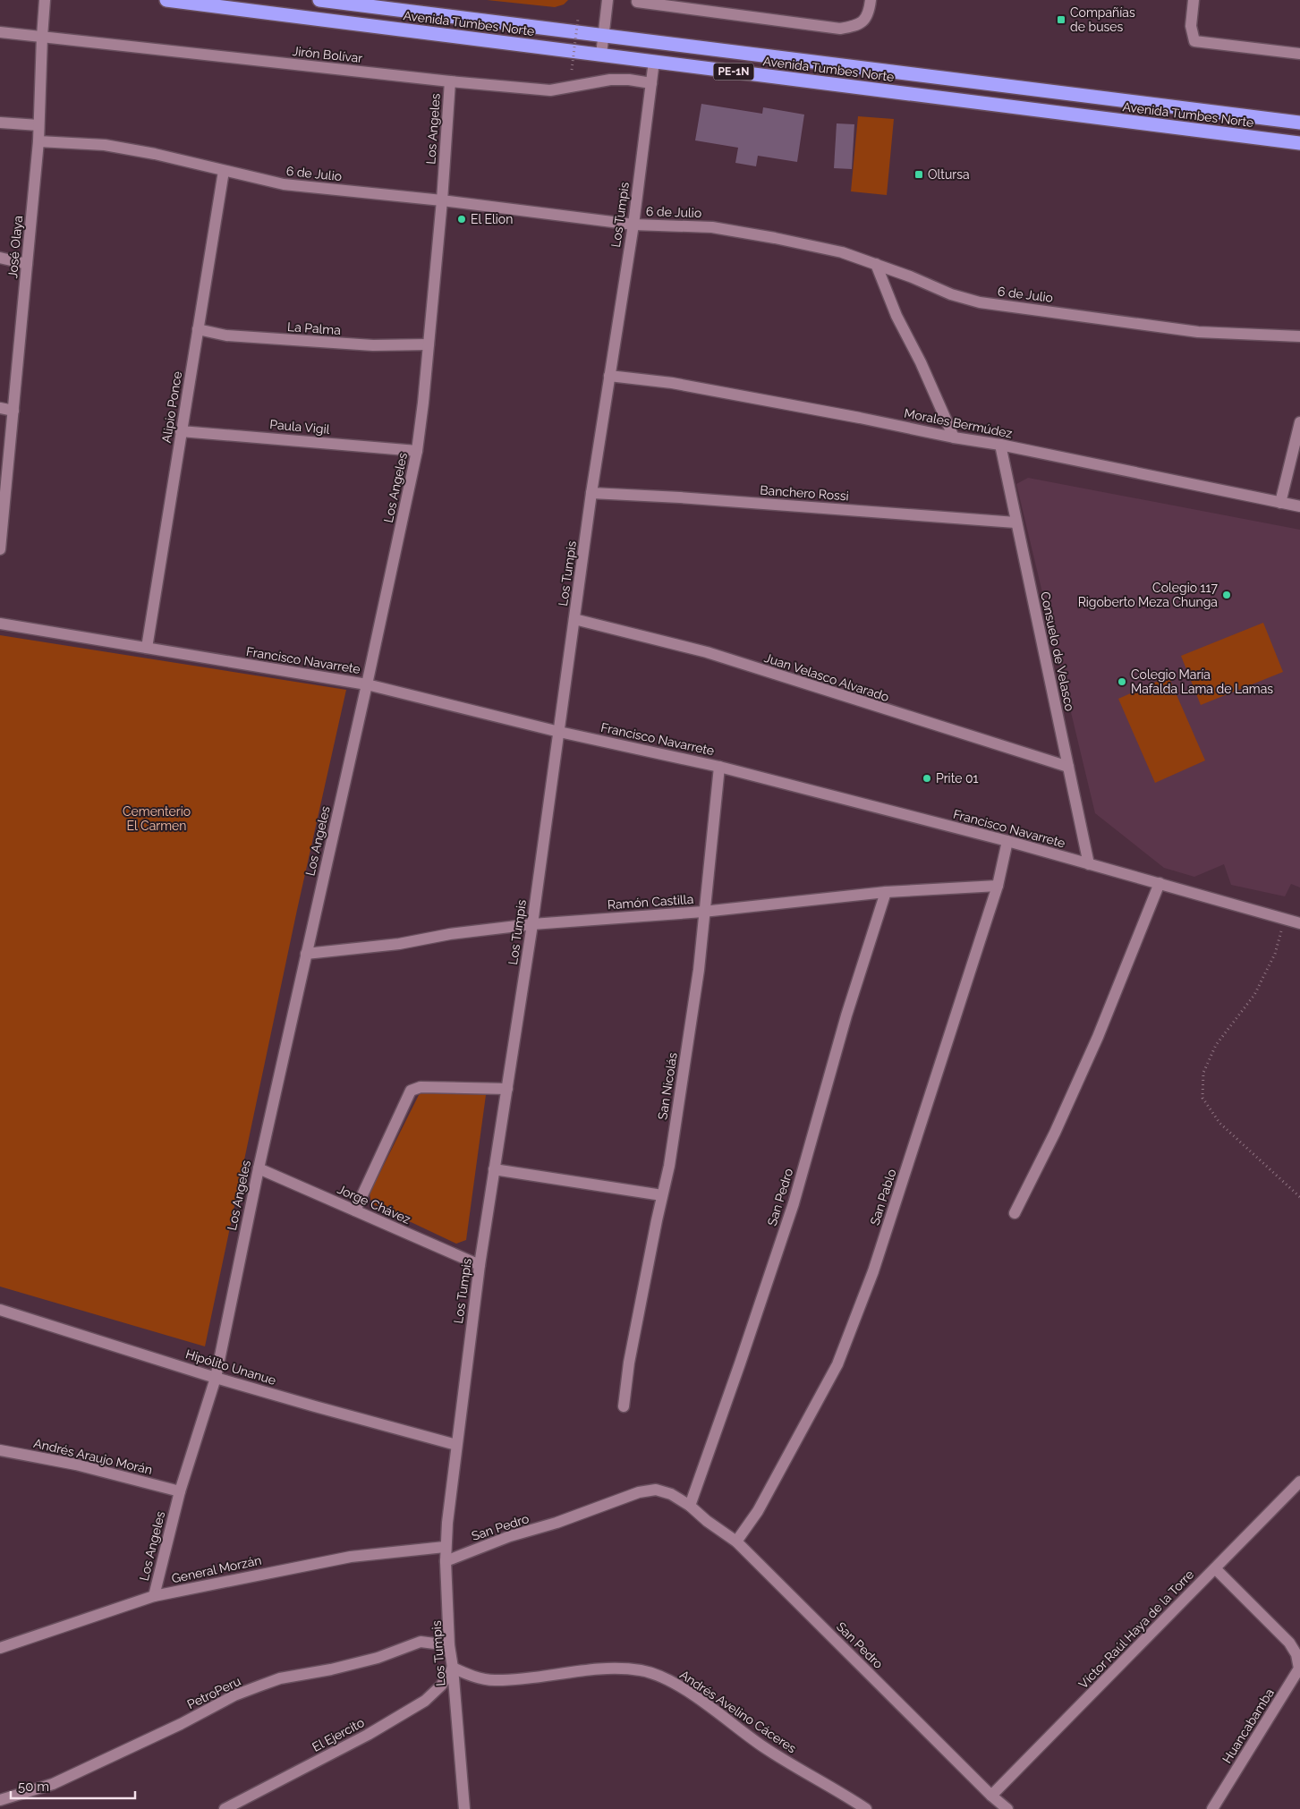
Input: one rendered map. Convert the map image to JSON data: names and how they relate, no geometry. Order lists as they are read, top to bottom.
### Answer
{
  "streets": {
    "highway": ["Avenida Tumbes Norte", "PE-1N"],
    "street": [
      "Jirón Bolívar",
      "Los Angeles",
      "6 de Julio",
      "Los Tumpis",
      "José Olaya",
      "La Palma",
      "Alipio Ponce",
      "Morales Bermúdez",
      "Paula Vigil",
      "Banchero Rossi",
      "Consuelo de Velasco",
      "Francisco Navarrete",
      "Juan Velasco Alvarado",
      "Ramón Castilla",
      "San Nicolás",
      "San Pedro",
      "San Pablo",
      "Jorge Chávez",
      "Hipólito Unanue",
      "Andrés Araujo Morán",
      "General Morzán",
      "Víctor Raúl Haya de la Torre",
      "PetroPeru",
      "Andrés Avelino Cáceres",
      "Huancabamba",
      "El Ejercito"
    ]
  },
  "crossings": [
    ["Avenida Tumbes Norte", "Los Tumpis"],
    ["Jirón Bolívar", "Los Angeles"],
    ["Jirón Bolívar", "Los Tumpis"],
    ["Jirón Bolívar", "José Olaya"],
    ["Los Angeles", "6 de Julio"],
    ["Los Angeles", "La Palma"],
    ["Los Angeles", "Paula Vigil"],
    ["Los Angeles", "Francisco Navarrete"],
    ["Los Angeles", "Ramón Castilla"],
    ["Los Angeles", "Jorge Chávez"],
    ["Los Angeles", "Hipólito Unanue"],
    ["Los Angeles", "Andrés Araujo Morán"],
    ["Los Angeles", "General Morzán"],
    ["6 de Julio", "Los Tumpis"],
    ["6 de Julio", "José Olaya"],
    ["6 de Julio", "Alipio Ponce"],
    ["Los Tumpis", "Morales Bermúdez"],
    ["Los Tumpis", "Banchero Rossi"],
    ["Los Tumpis", "Francisco Navarrete"],
    ["Los Tumpis", "Juan Velasco Alvarado"],
    ["Los Tumpis", "Ramón Castilla"],
    ["Los Tumpis", "San Pedro"],
    ["Los Tumpis", "Jorge Chávez"],
    ["Los Tumpis", "Hipólito Unanue"],
    ["Los Tumpis", "General Morzán"],
    ["Los Tumpis", "PetroPeru"],
    ["Los Tumpis", "Andrés Avelino Cáceres"],
    ["Los Tumpis", "El Ejercito"],
    ["La Palma", "Alipio Ponce"],
    ["Alipio Ponce", "Paula Vigil"],
    ["Alipio Ponce", "Francisco Navarrete"],
    ["Morales Bermúdez", "Consuelo de Velasco"],
    ["Banchero Rossi", "Consuelo de Velasco"],
    ["Consuelo de Velasco", "Francisco Navarrete"],
    ["Consuelo de Velasco", "Juan Velasco Alvarado"],
    ["Francisco Navarrete", "San Nicolás"],
    ["Francisco Navarrete", "San Pablo"],
    ["Ramón Castilla", "San Nicolás"],
    ["Ramón Castilla", "San Pedro"],
    ["Ramón Castilla", "San Pablo"],
    ["San Pedro", "San Pablo"],
    ["San Pedro", "Víctor Raúl Haya de la Torre"],
    ["Víctor Raúl Haya de la Torre", "Huancabamba"],
    ["Andrés Avelino Cáceres", "El Ejercito"]
  ],
  "parks": ["Cementerio El Carmen"],
  "places": {
    "transit": ["Compañías de buses", "Oltursa"],
    "other": [
      "El Elion",
      "Colegio 117 Rigoberto Meza Chunga",
      "Colegio María Mafalda Lama de Lamas",
      "Prite 01"
    ]
  },
  "scale_bar": "50 m"
}
